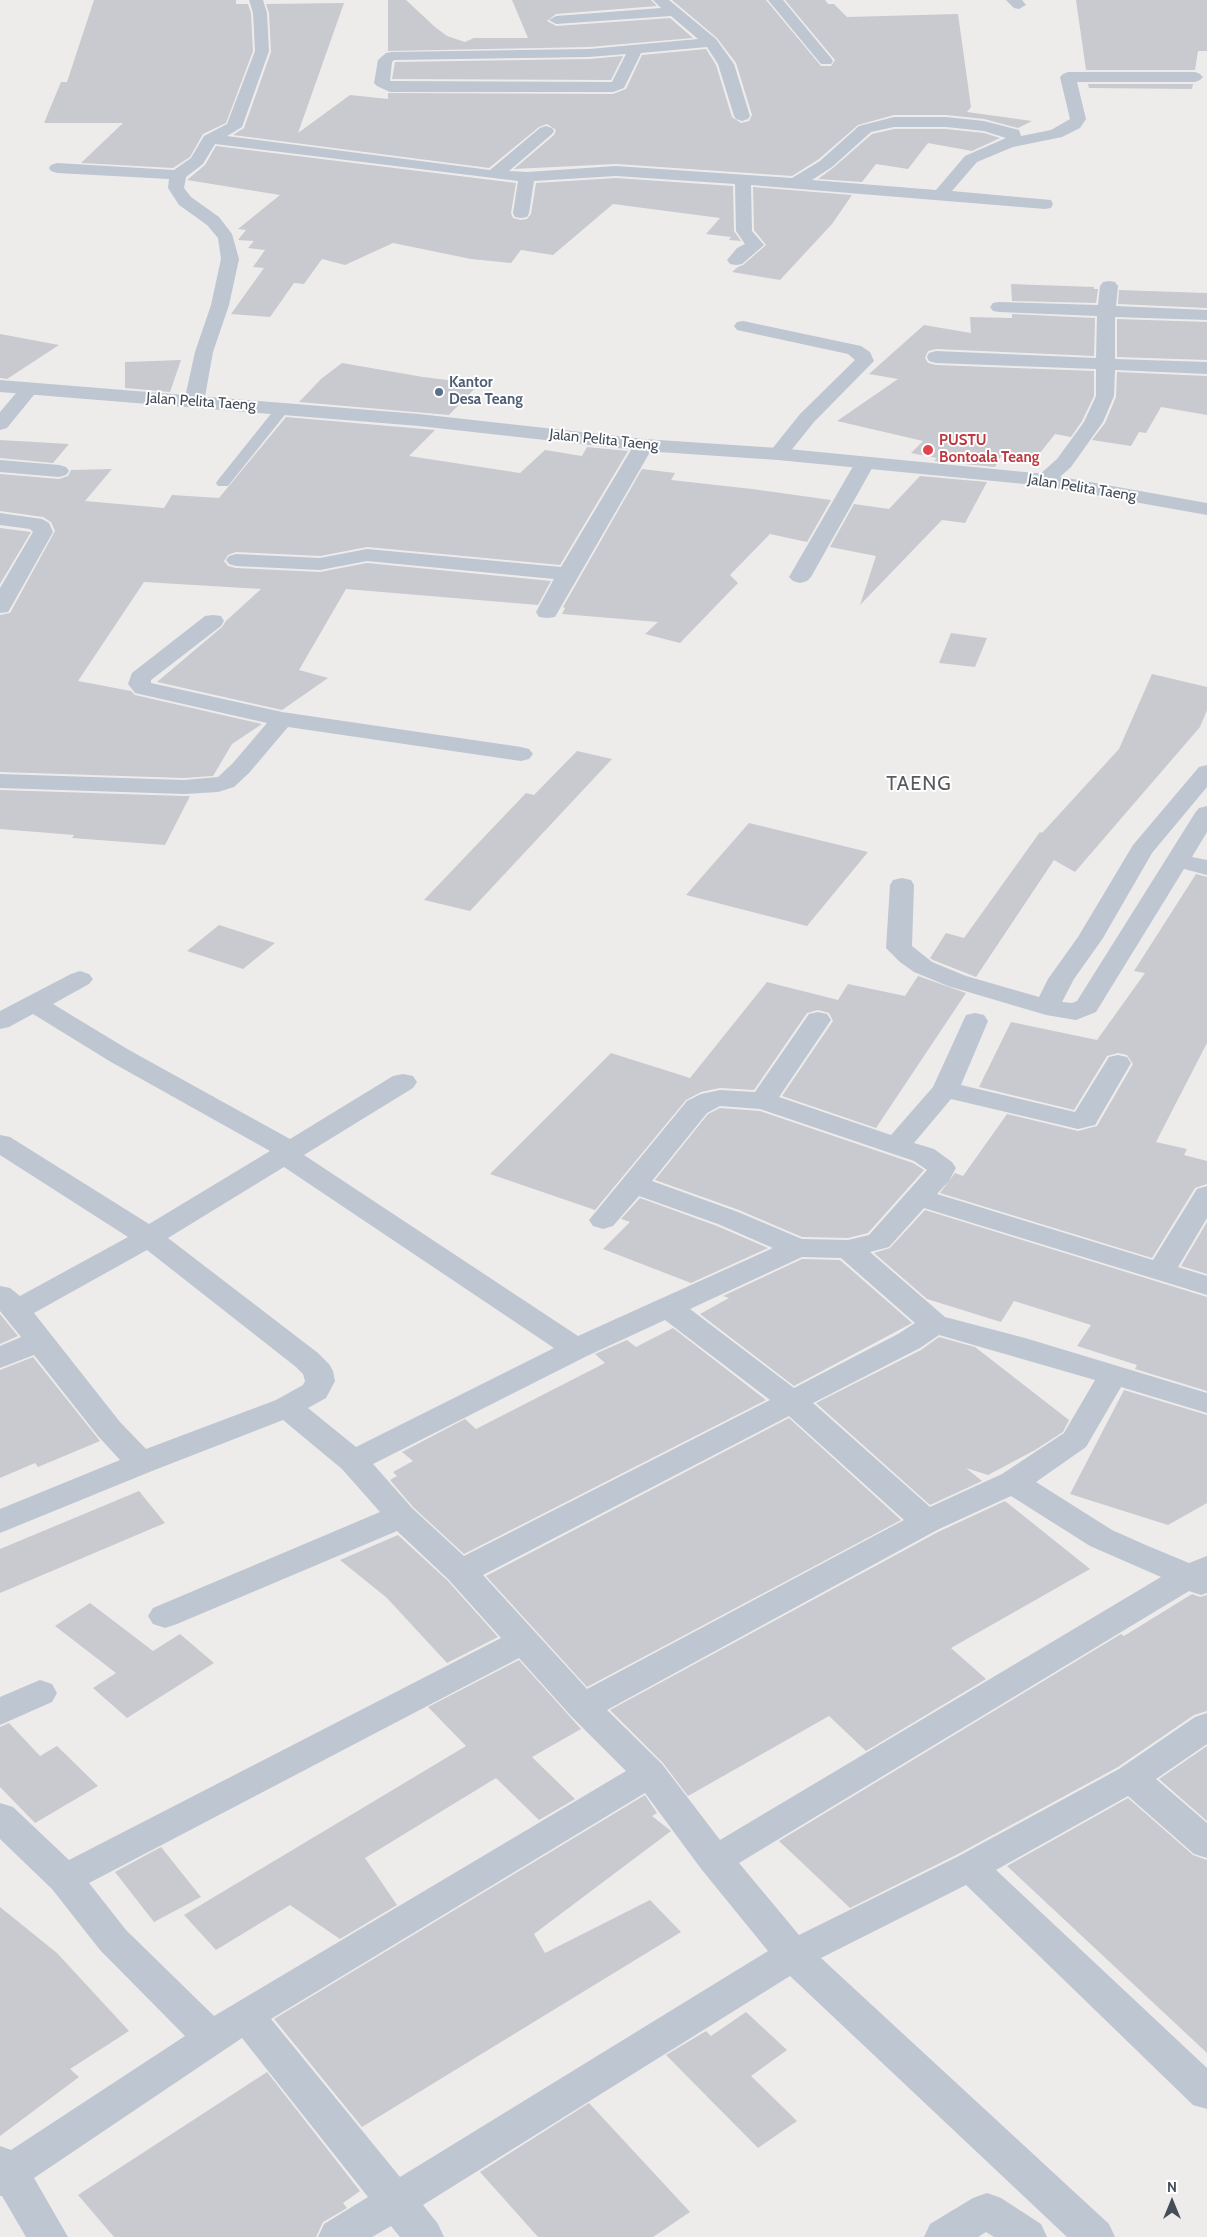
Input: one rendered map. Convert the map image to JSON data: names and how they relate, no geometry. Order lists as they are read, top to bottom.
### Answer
{
  "streets": {
    "street": ["Jalan Pelita Taeng"]
  },
  "districts": ["TAENG"],
  "places": ["Kantor Desa Teang", "PUSTU Bontoala Teang"],
  "north": "top"
}
